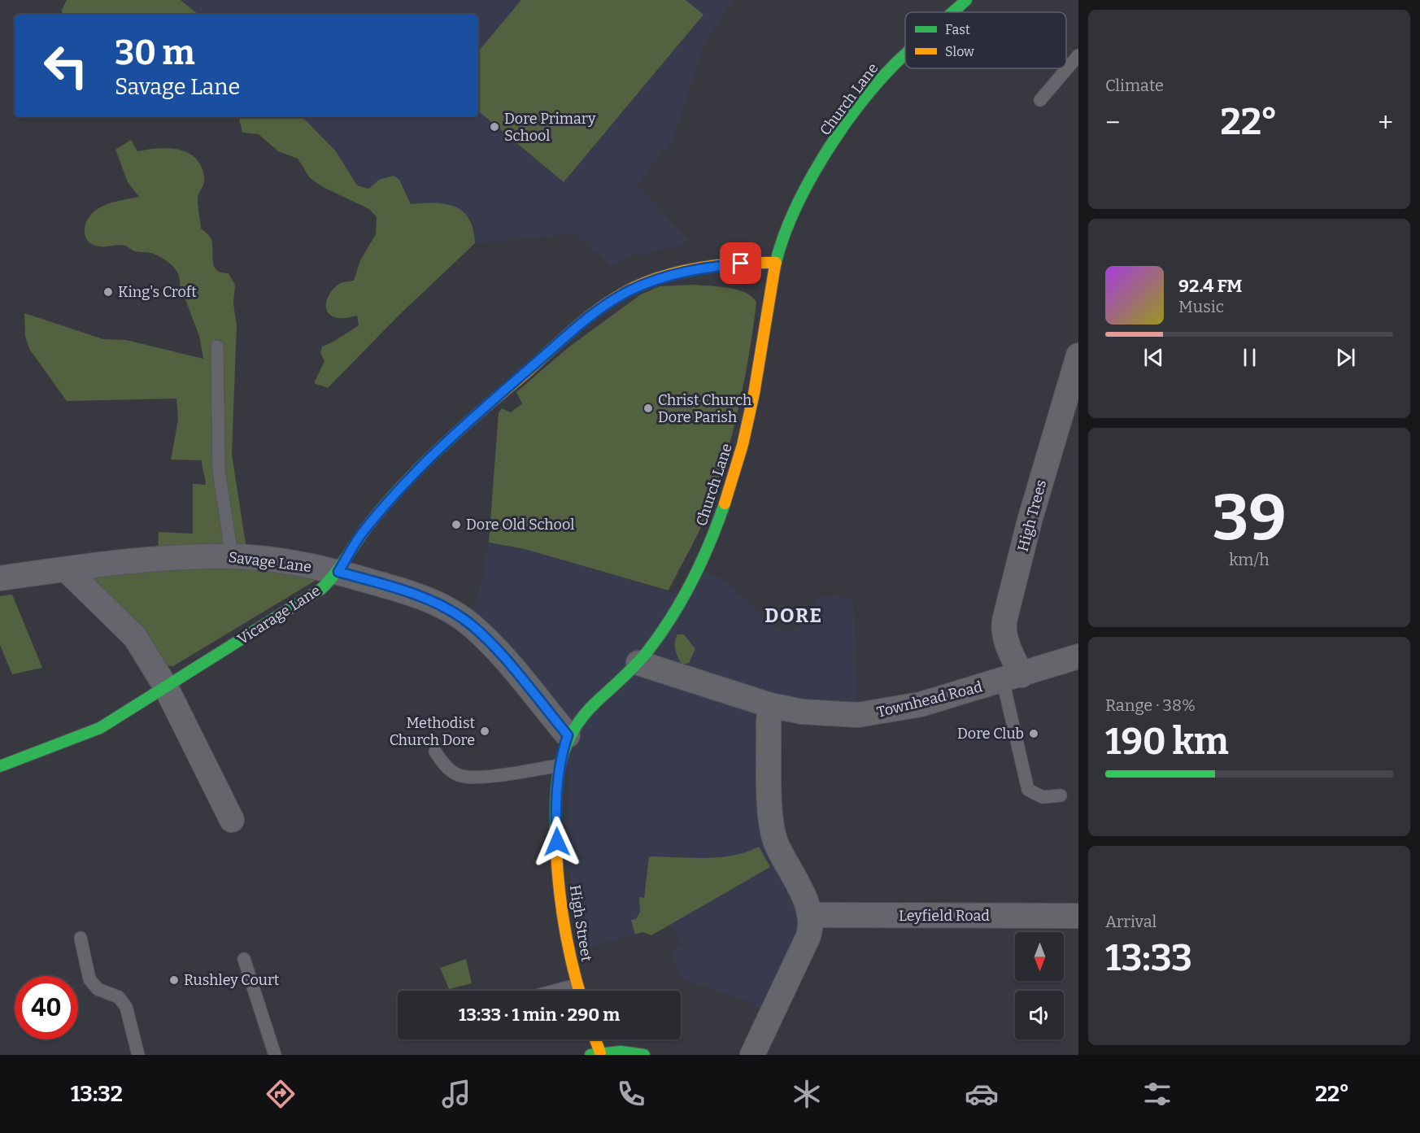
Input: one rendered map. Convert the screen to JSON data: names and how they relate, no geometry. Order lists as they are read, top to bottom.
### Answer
{
  "streets": {
    "street": [
      "Church Lane",
      "High Trees",
      "Savage Lane",
      "Vicarage Lane",
      "Townhead Road",
      "Leyfield Road",
      "High Street"
    ]
  },
  "crossings": [
    ["Church Lane", "Savage Lane"],
    ["Church Lane", "Vicarage Lane"],
    ["Church Lane", "Townhead Road"],
    ["Church Lane", "High Street"],
    ["High Trees", "Townhead Road"],
    ["Savage Lane", "Vicarage Lane"],
    ["Savage Lane", "High Street"]
  ],
  "districts": ["DORE"],
  "places": [
    "Dore Primary School",
    "King's Croft",
    "Christ Church Dore Parish",
    "Dore Old School",
    "Methodist Church Dore",
    "Dore Club",
    "Rushley Court"
  ],
  "legend": ["Fast", "Slow"],
  "north": "bottom",
  "page": {
    "tile": [
      "Climate",
      ["39", "km/h"],
      ["Range · 38%", "190 km"],
      ["Arrival", "13:33"]
    ],
    "turn": ["30 m", "Savage Lane"],
    "heat": ["−", "22°", "+"],
    "song": ["92.4 FM", "Music"],
    "limit": "40",
    "trip": "13:33 · 1 min · 290 m",
    "tabs": ["13:32", "22°"]
  }
}
